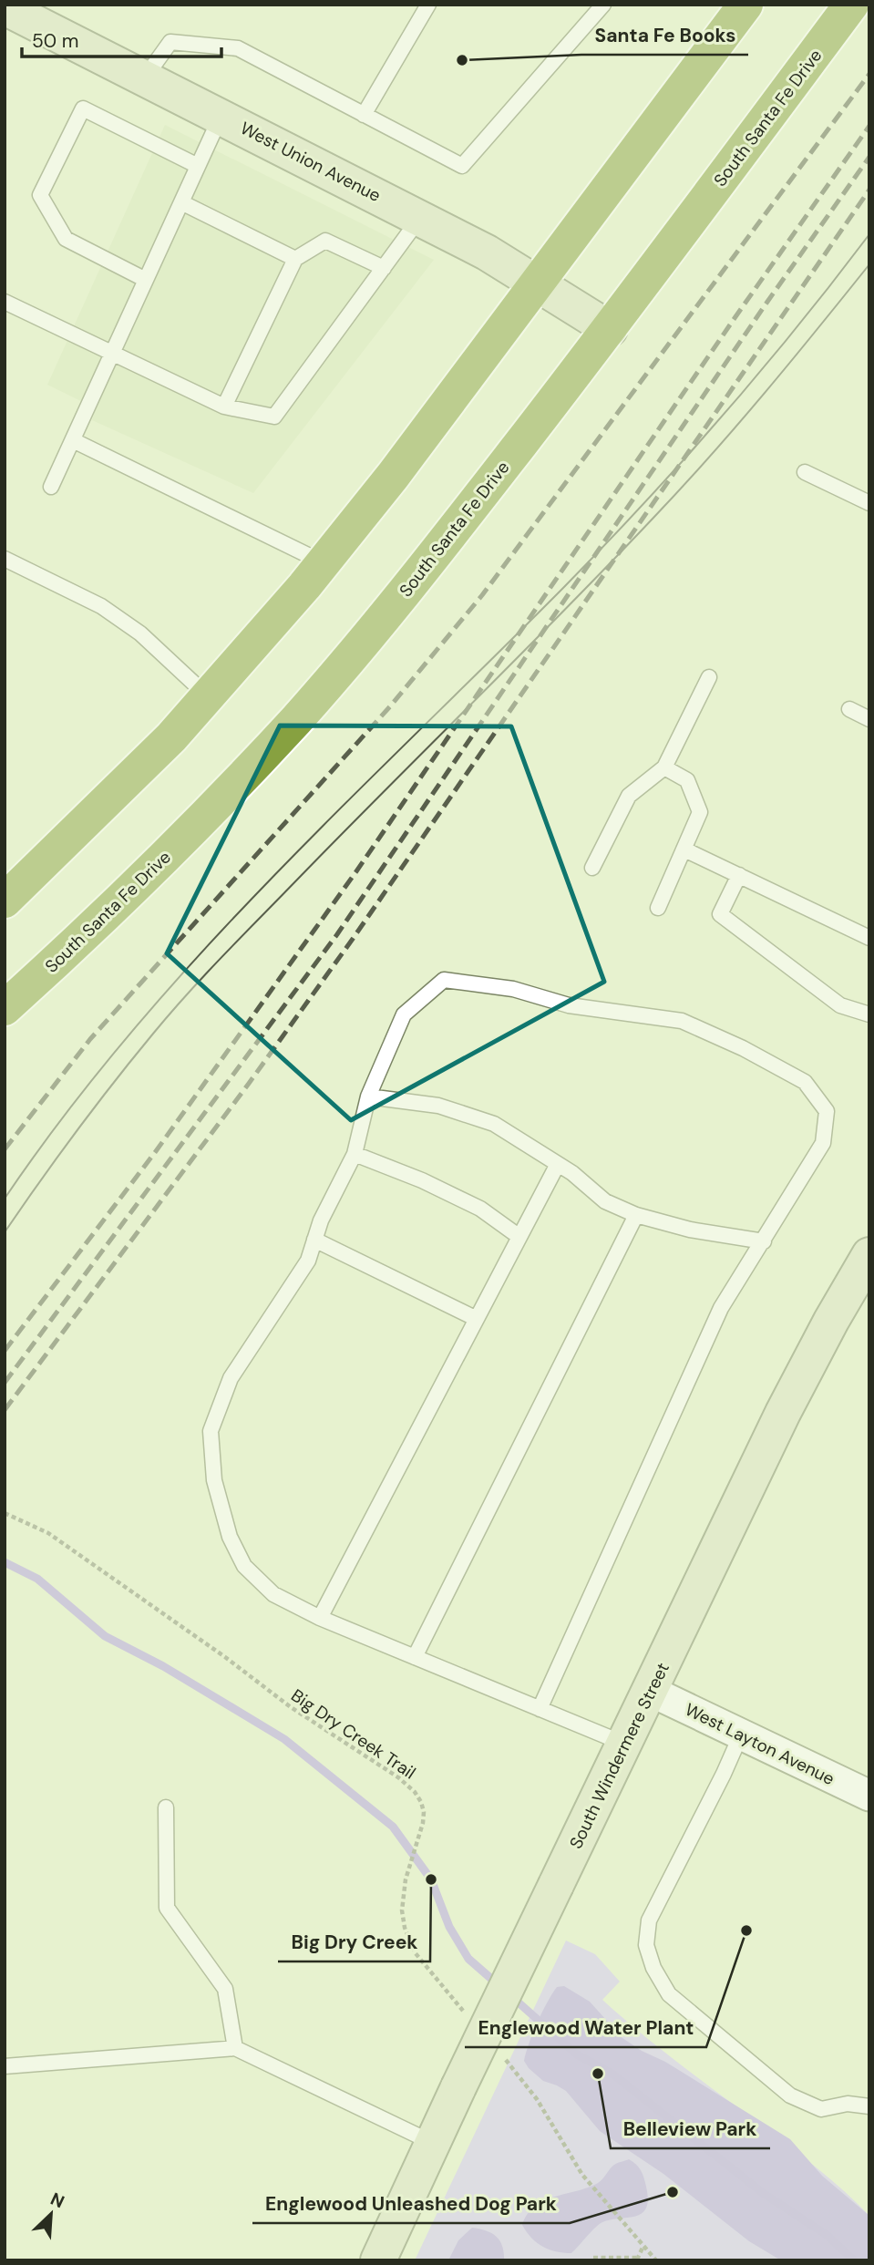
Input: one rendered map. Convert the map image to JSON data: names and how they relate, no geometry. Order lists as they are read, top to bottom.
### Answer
{
  "streets": {
    "highway": ["South Santa Fe Drive"],
    "street": ["West Union Avenue", "West Layton Avenue", "South Windermere Street"],
    "path": ["Big Dry Creek Trail"]
  },
  "crossings": [
    ["South Santa Fe Drive", "West Union Avenue"],
    ["West Layton Avenue", "South Windermere Street"]
  ],
  "places": [
    "Santa Fe Books",
    "Big Dry Creek",
    "Englewood Water Plant",
    "Belleview Park",
    "Englewood Unleashed Dog Park"
  ],
  "scale_bar": "50 m",
  "north": "top right"
}
